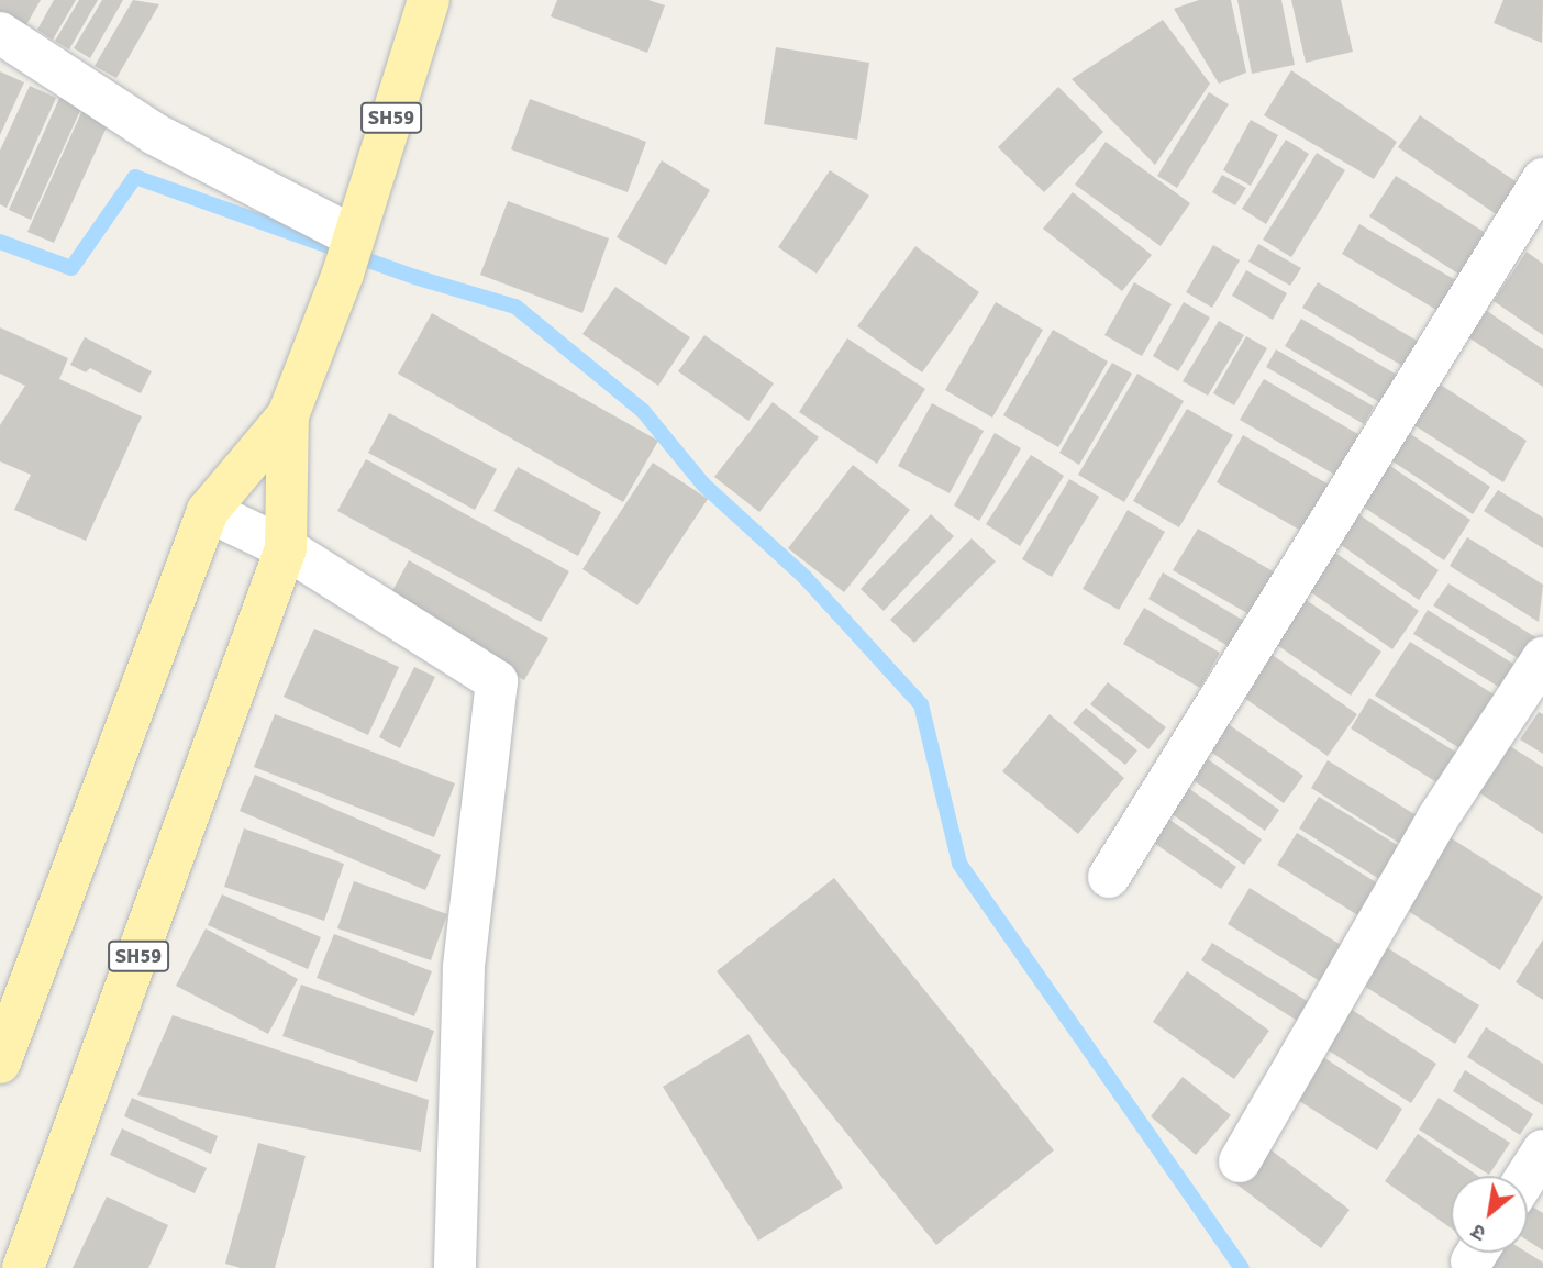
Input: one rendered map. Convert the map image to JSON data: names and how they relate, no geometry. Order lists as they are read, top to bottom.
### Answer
{
  "streets": {
    "main road": ["SH59"]
  },
  "north": "bottom left"
}
